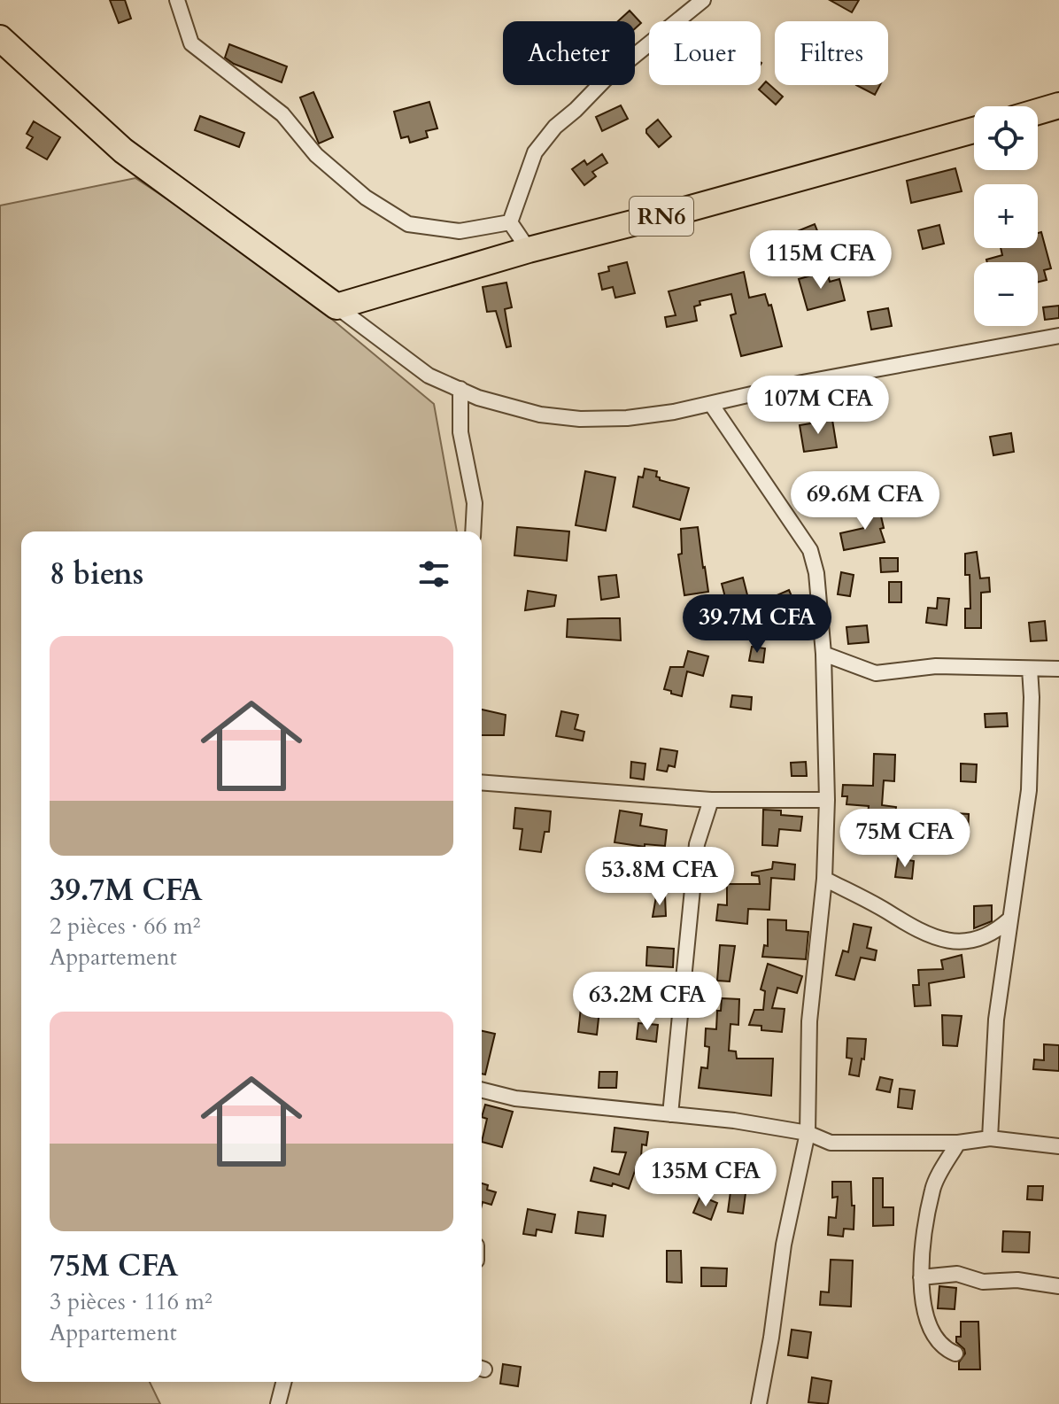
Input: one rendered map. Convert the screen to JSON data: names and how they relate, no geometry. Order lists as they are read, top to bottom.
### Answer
{
  "streets": {
    "highway": ["RN6"]
  },
  "page": {
    "chip": ["Acheter", "Louer", "Filtres"],
    "map_buttons": ["+", "−"],
    "price": [
      "115M CFA",
      "107M CFA",
      "69.6M CFA",
      "39.7M CFA",
      "75M CFA",
      "53.8M CFA",
      "63.2M CFA",
      "135M CFA"
    ],
    "heading": "8 biens",
    "list": [
      {
        "name": "39.7M CFA",
        "note": "2 pièces · 66 m² · Appartement"
      },
      {
        "name": "75M CFA",
        "note": "3 pièces · 116 m² · Appartement"
      }
    ]
  }
}
